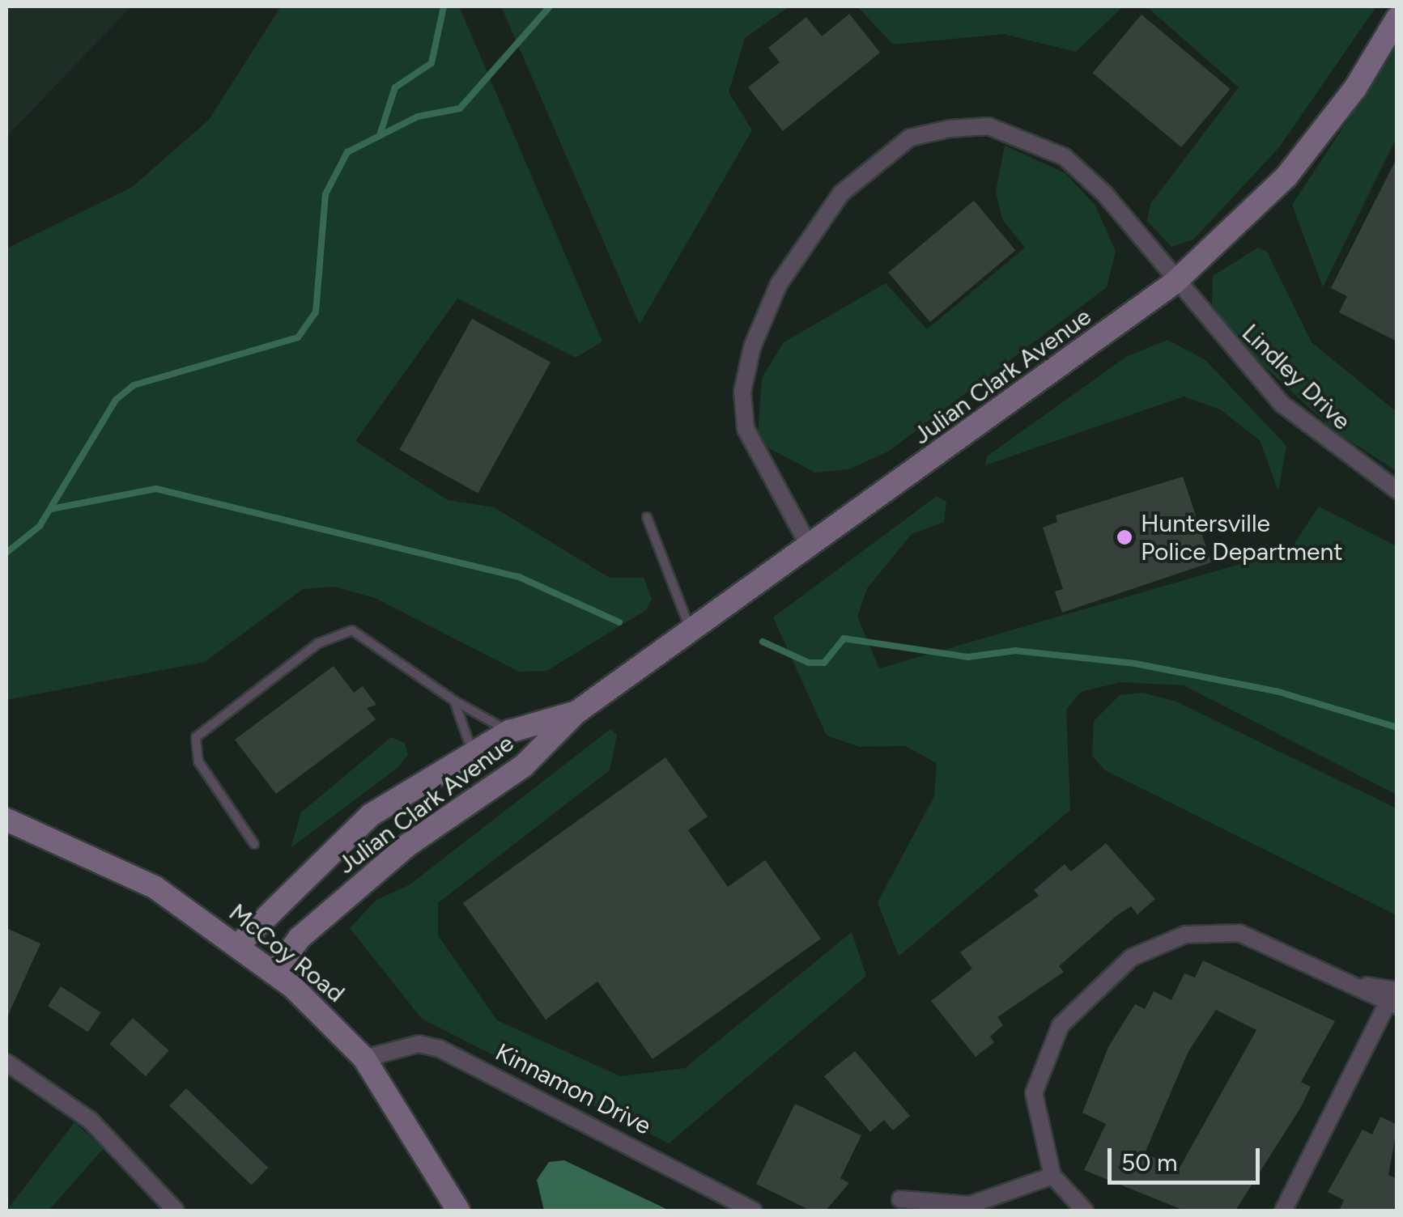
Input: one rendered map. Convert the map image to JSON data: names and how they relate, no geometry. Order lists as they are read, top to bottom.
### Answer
{
  "streets": {
    "street": [
      "Julian Clark Avenue",
      "Lindley Drive",
      "McCoy Road",
      "Kinnamon Drive"
    ]
  },
  "crossings": [
    ["Julian Clark Avenue", "Lindley Drive"],
    ["Julian Clark Avenue", "McCoy Road"],
    ["McCoy Road", "Kinnamon Drive"]
  ],
  "places": ["Huntersville Police Department"],
  "scale_bar": "50 m"
}
